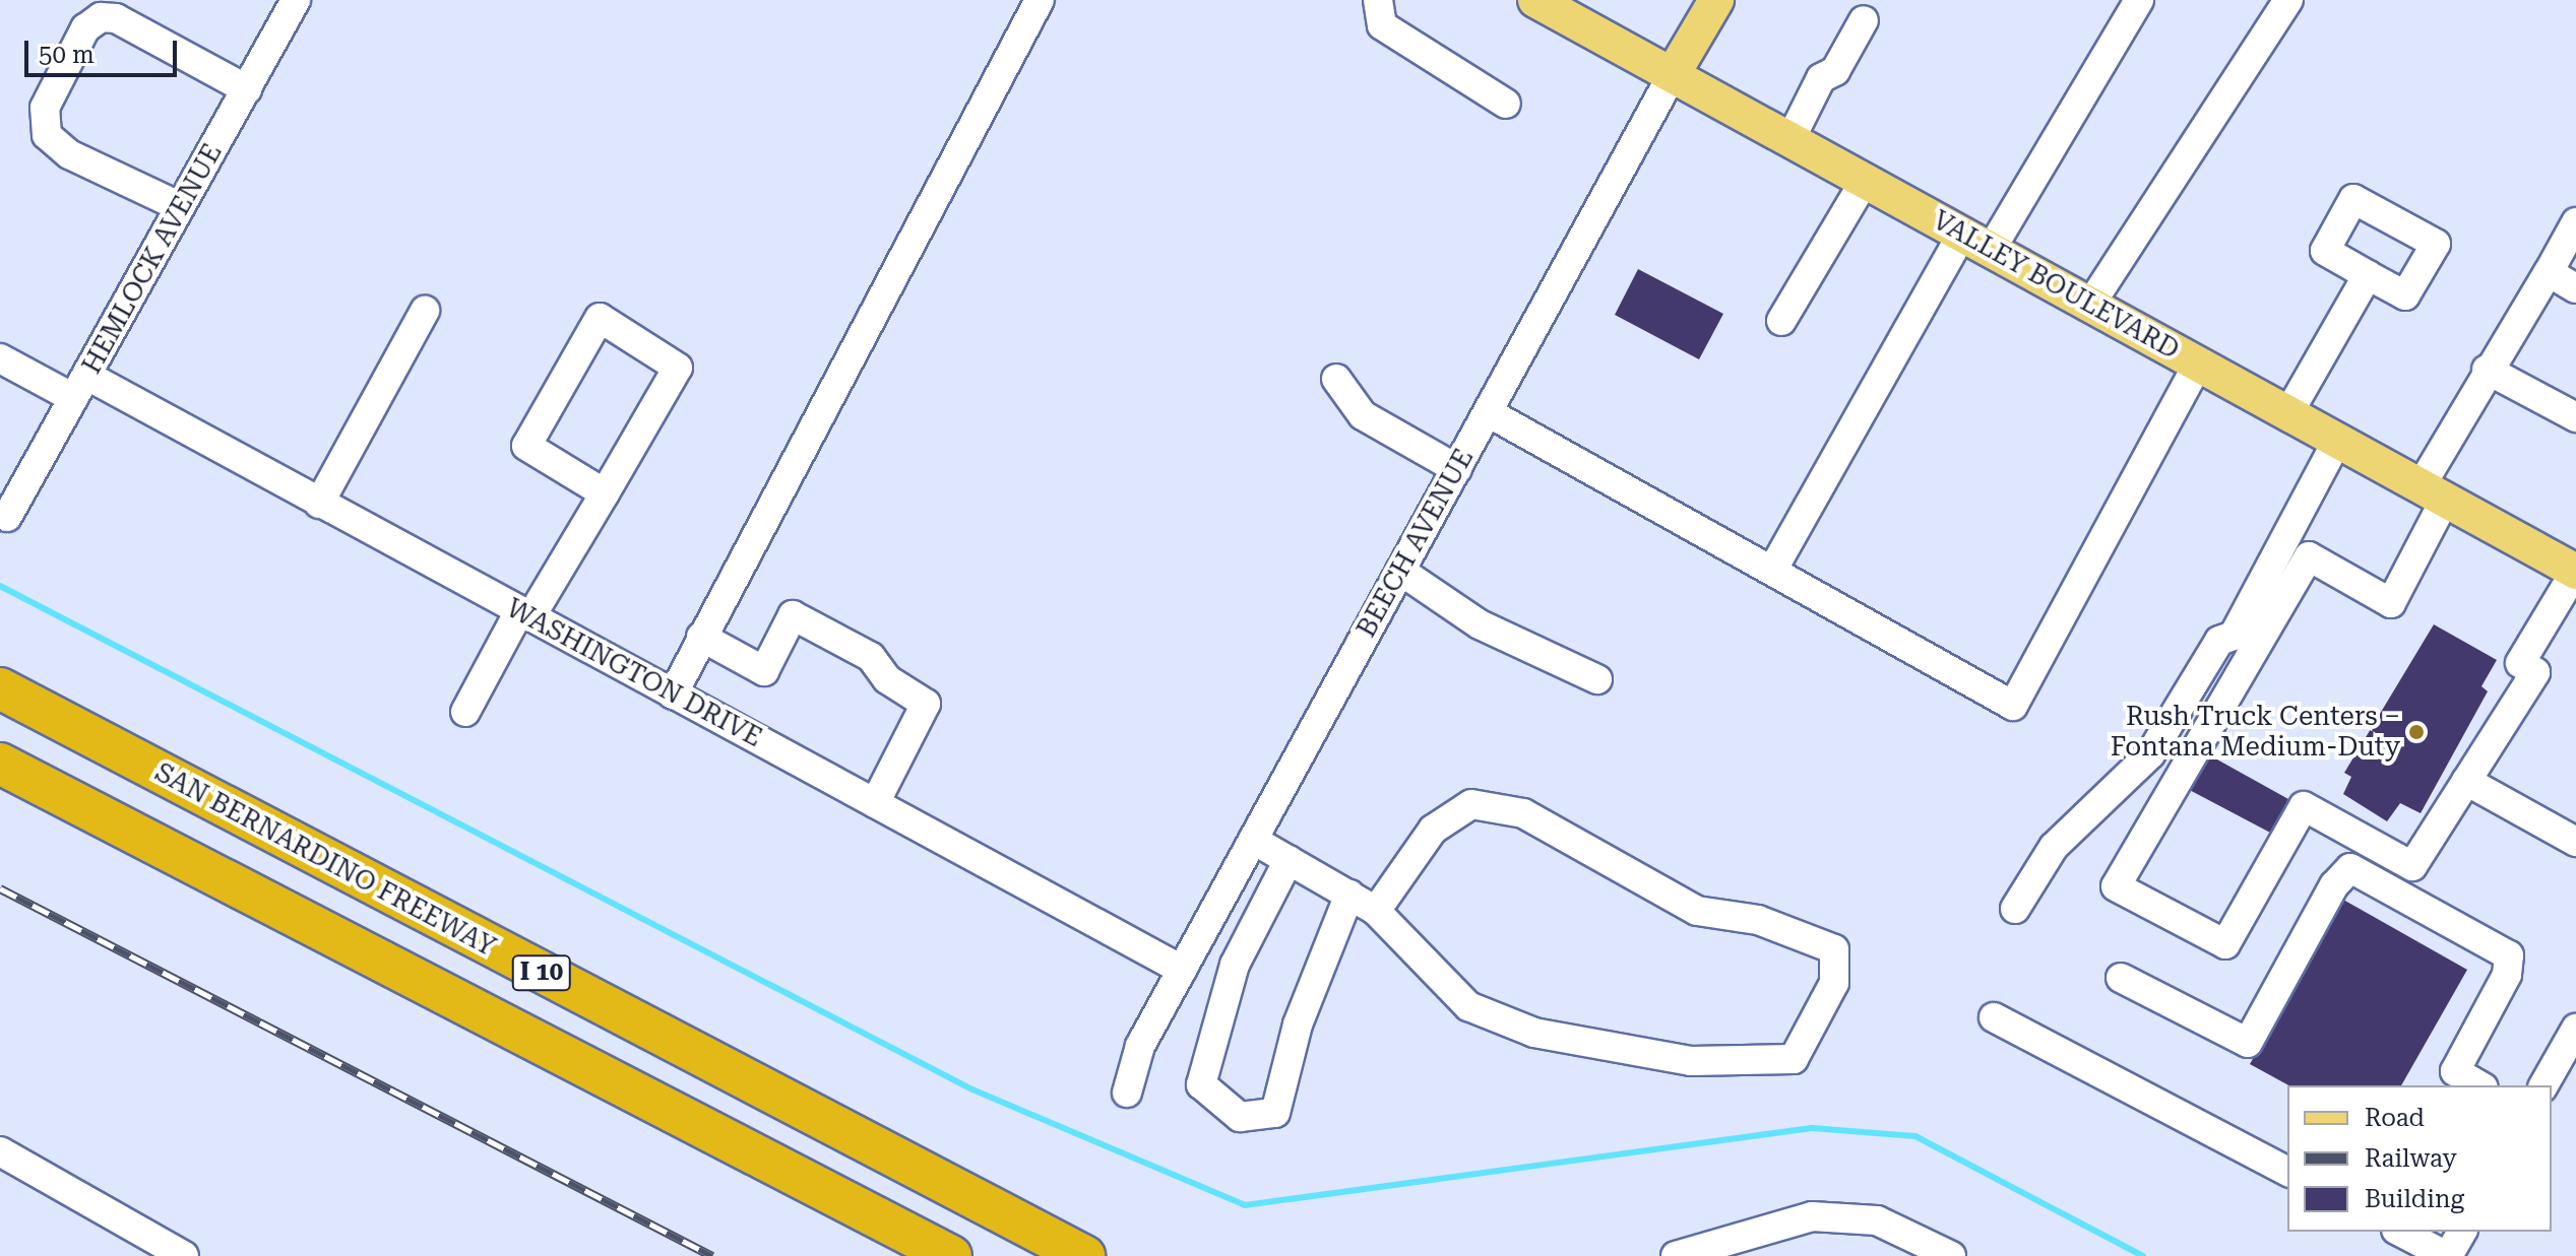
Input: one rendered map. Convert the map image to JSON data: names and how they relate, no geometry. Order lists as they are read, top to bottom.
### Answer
{
  "streets": {
    "highway": ["SAN BERNARDINO FREEWAY", "I 10"],
    "main road": ["VALLEY BOULEVARD", "BEECH AVENUE"],
    "street": ["HEMLOCK AVENUE", "WASHINGTON DRIVE"]
  },
  "crossings": [
    ["HEMLOCK AVENUE", "WASHINGTON DRIVE"],
    ["VALLEY BOULEVARD", "BEECH AVENUE"],
    ["BEECH AVENUE", "WASHINGTON DRIVE"]
  ],
  "places": ["Rush Truck Centers – Fontana Medium-Duty"],
  "legend": ["Road", "Railway", "Building"],
  "scale_bar": "50 m"
}
